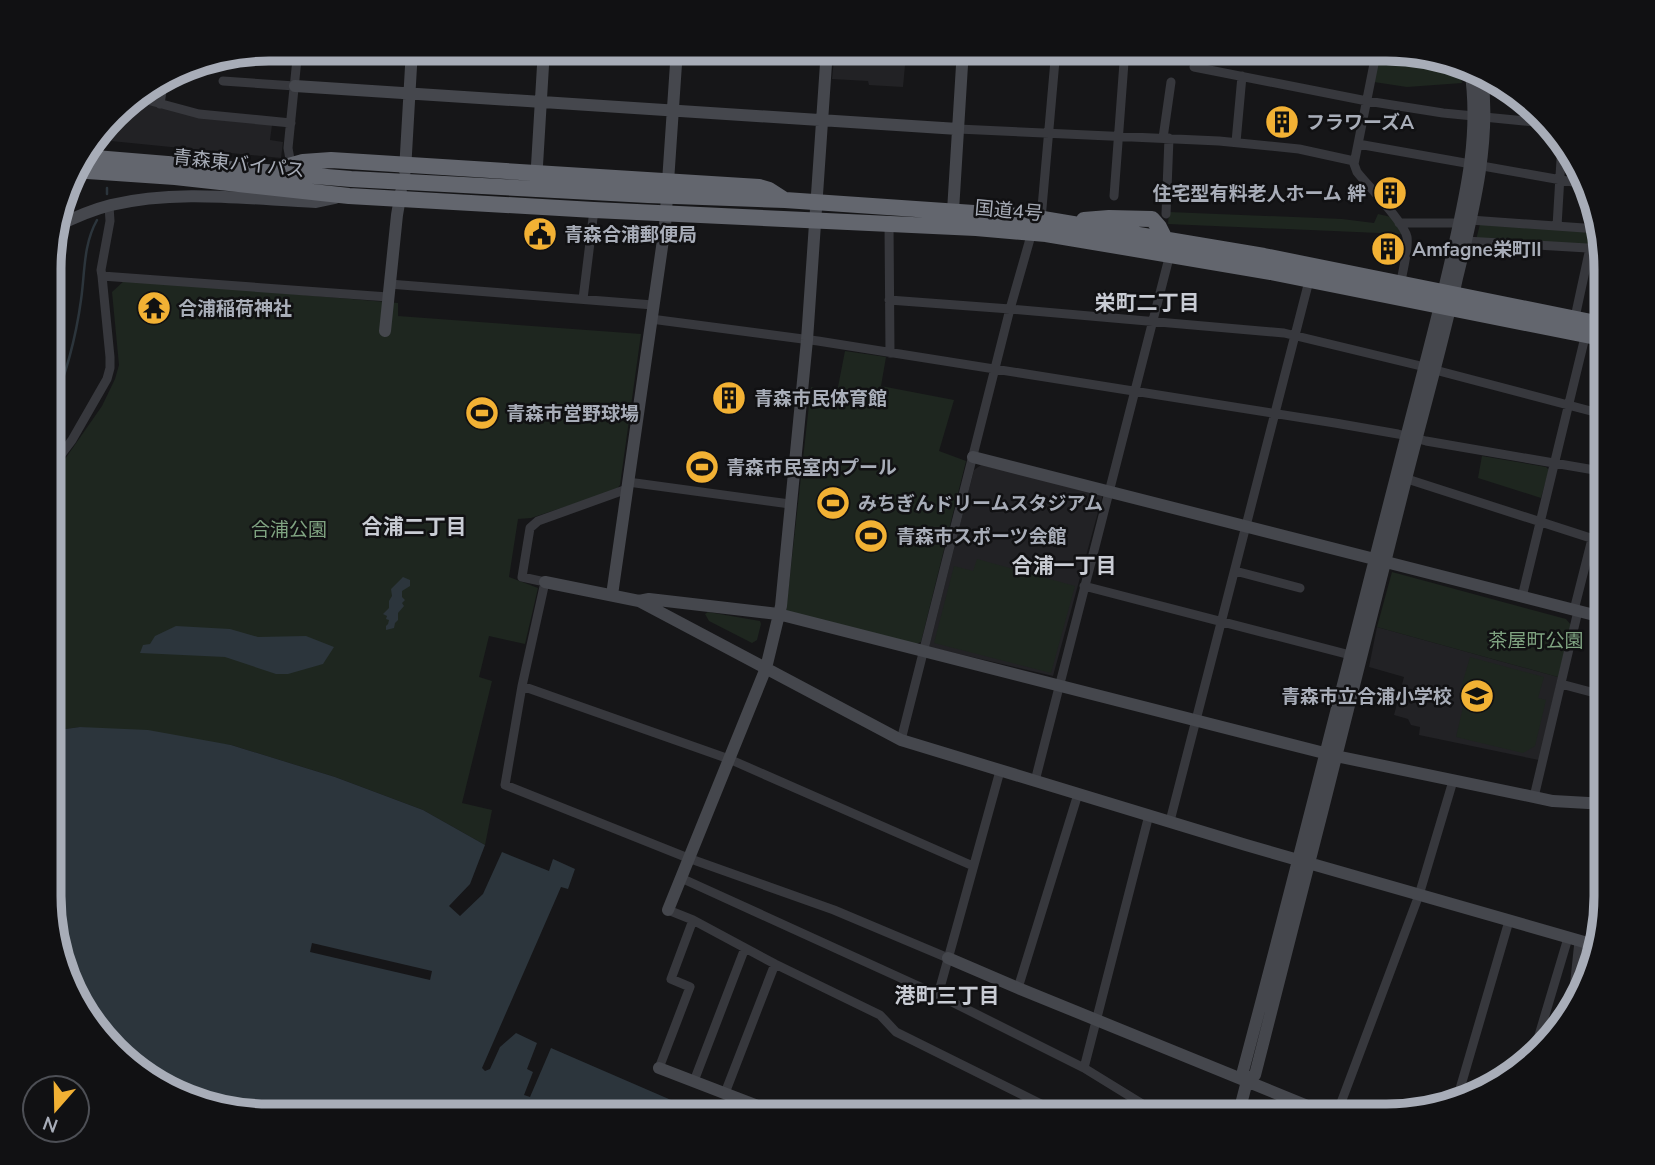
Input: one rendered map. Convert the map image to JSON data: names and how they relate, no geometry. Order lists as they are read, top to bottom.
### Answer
{
  "streets": {
    "highway": ["青森東バイパス", "国道4号"]
  },
  "crossings": [
    ["青森東バイパス", "国道4号"]
  ],
  "districts": [
    "栄町二丁目",
    "合浦二丁目",
    "合浦一丁目",
    "港町三丁目"
  ],
  "parks": ["合浦公園", "茶屋町公園"],
  "places": {
    "building": [
      "フラワーズA",
      "住宅型有料老人ホーム 絆",
      "Amfagne栄町II",
      "青森市民体育館"
    ],
    "public building": ["青森合浦郵便局"],
    "temple": ["合浦稲荷神社"],
    "sports": [
      "青森市営野球場",
      "青森市民室内プール",
      "みちぎんドリームスタジアム",
      "青森市スポーツ会館"
    ],
    "school or university": ["青森市立合浦小学校"]
  },
  "north": "bottom"
}
